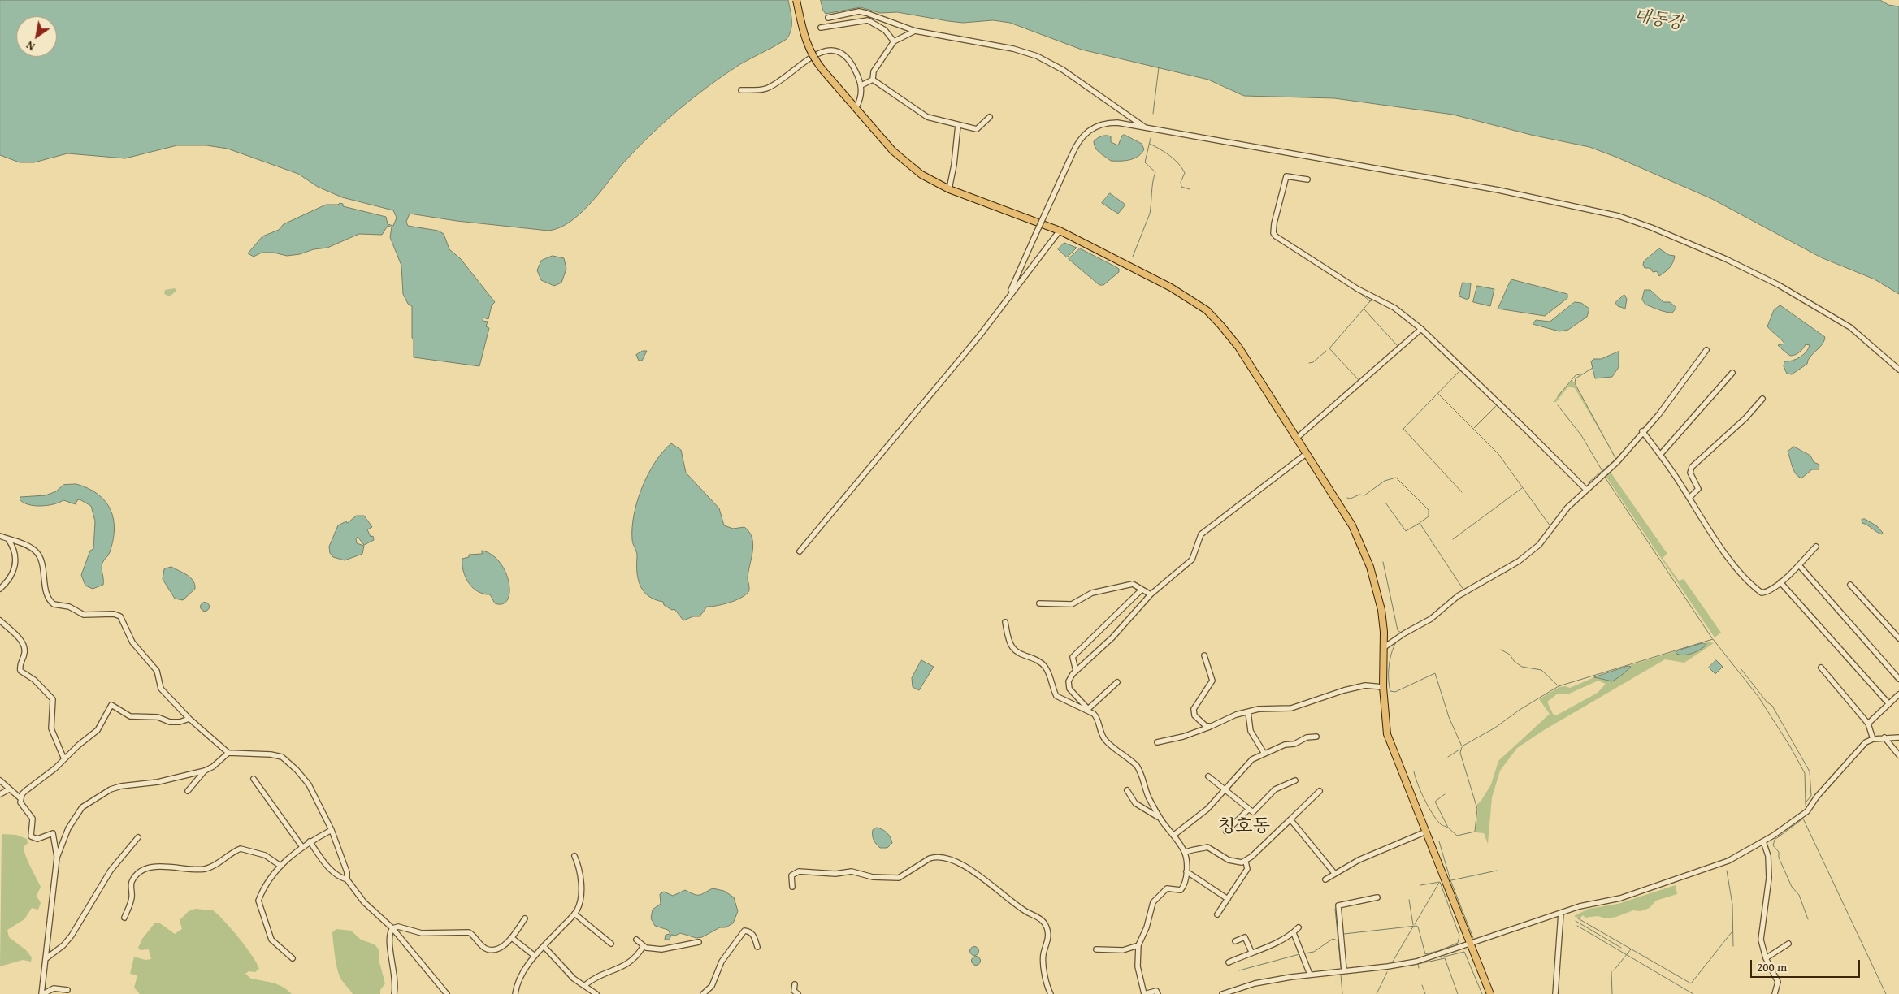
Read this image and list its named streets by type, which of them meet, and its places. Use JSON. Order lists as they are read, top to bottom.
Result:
{
  "districts": ["청호동"],
  "water": ["대동강"],
  "scale_bar": "200 m",
  "north": "bottom left"
}
